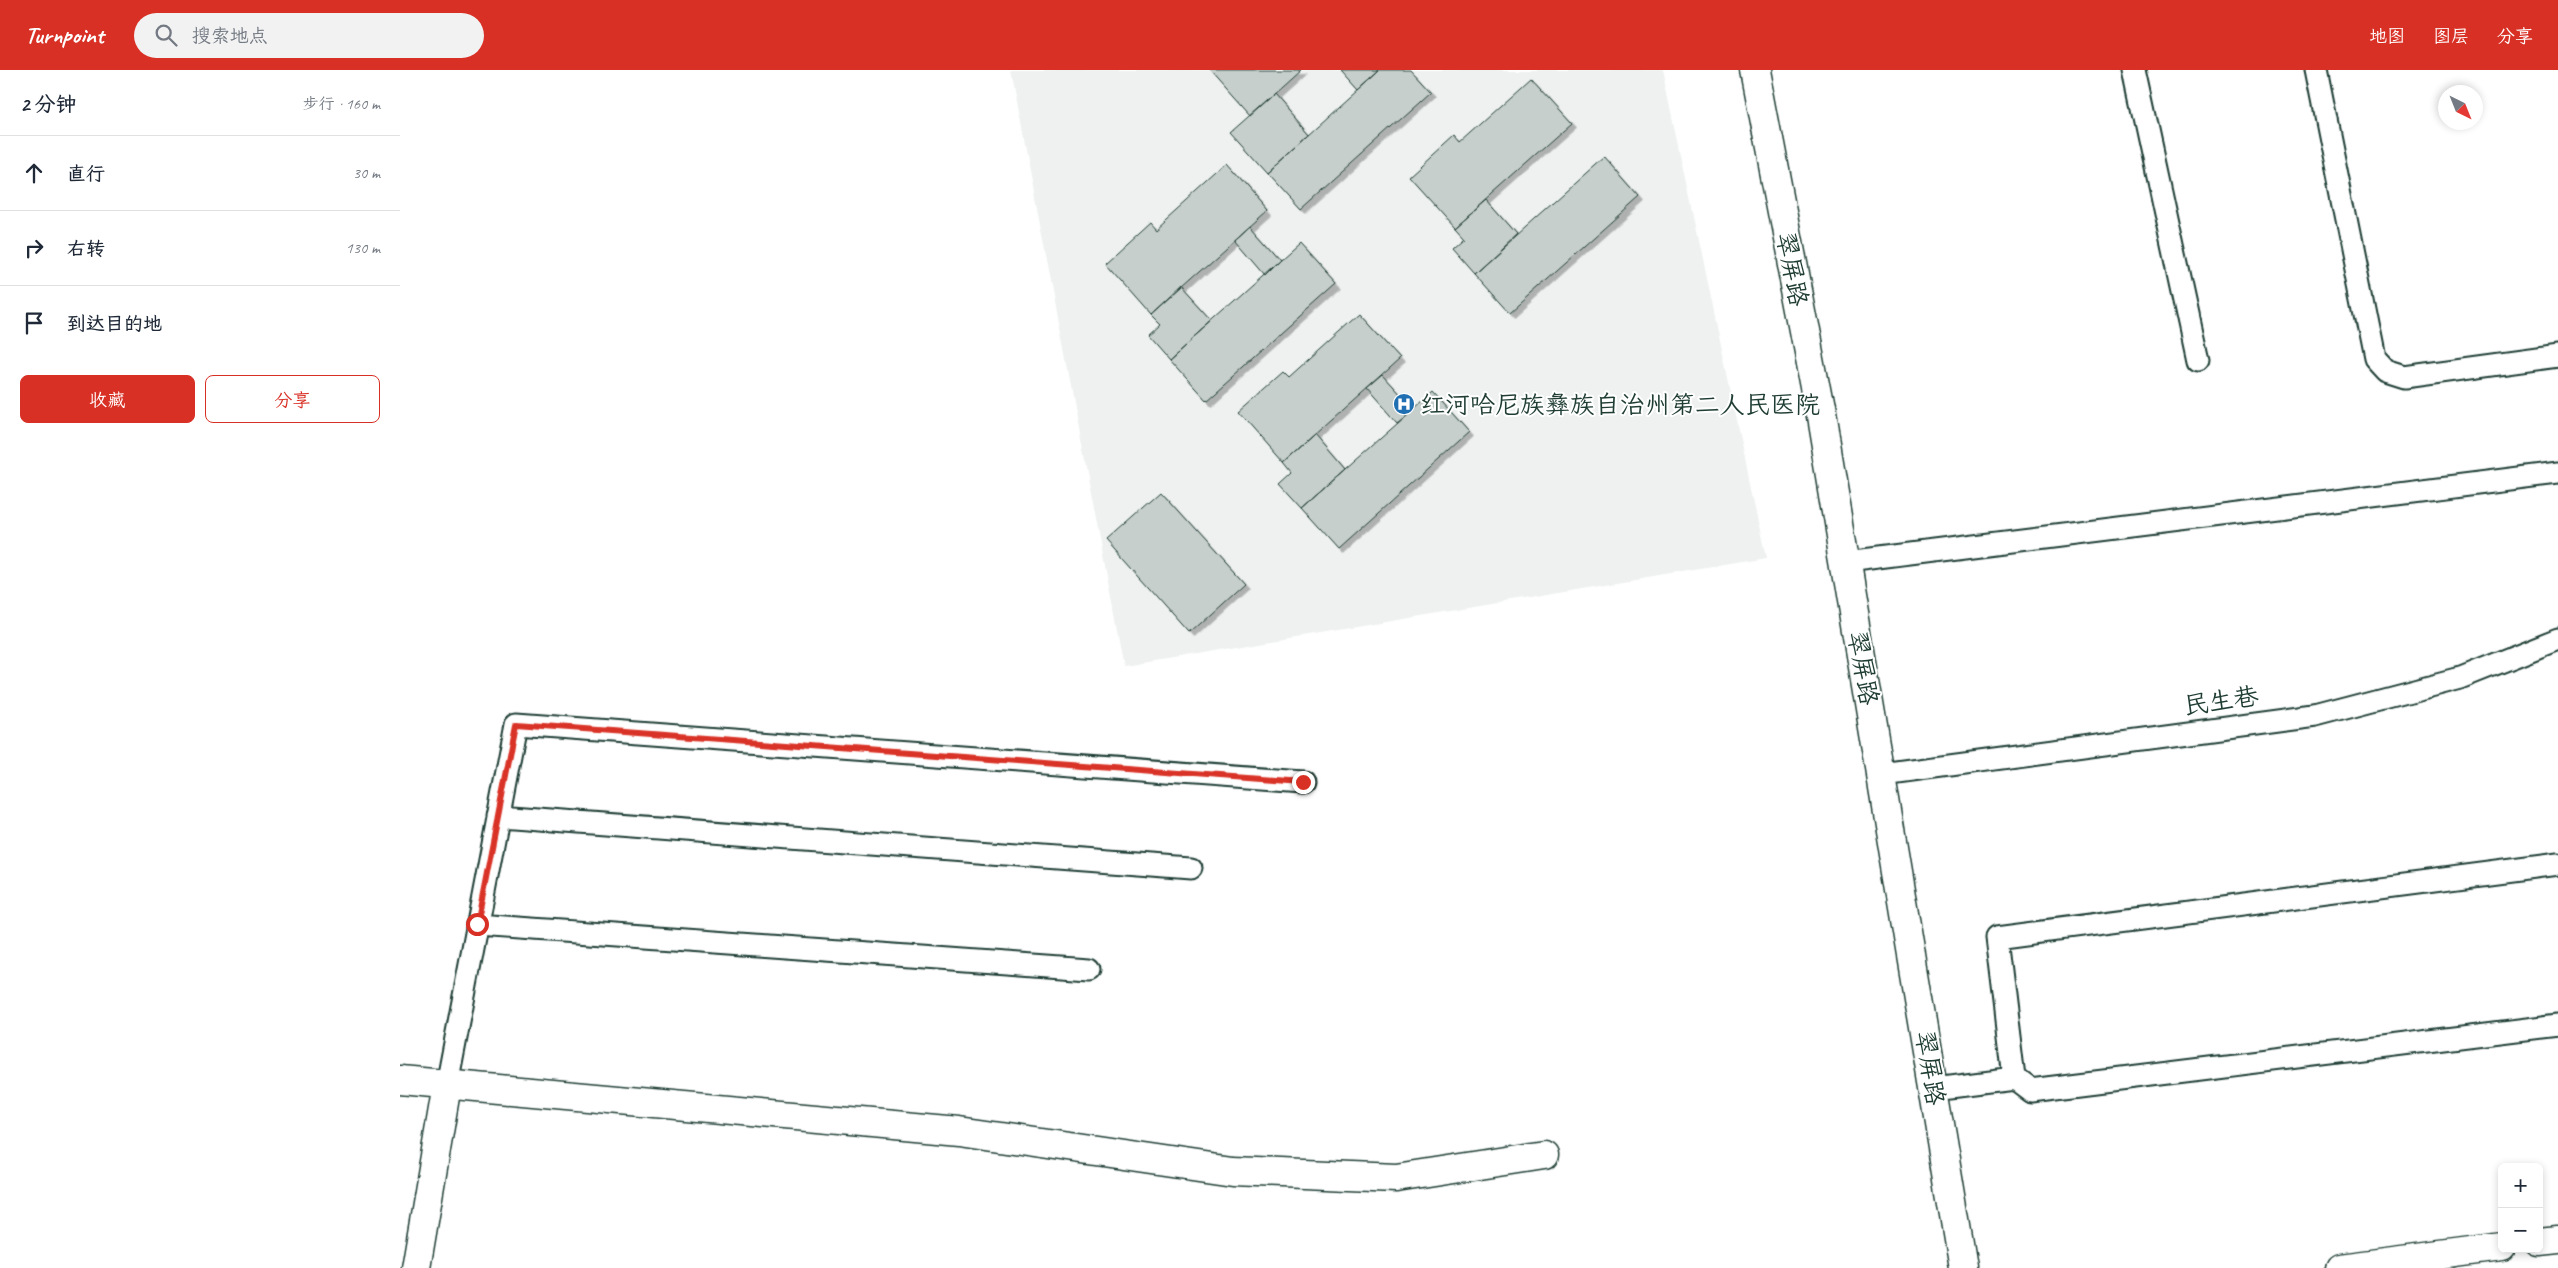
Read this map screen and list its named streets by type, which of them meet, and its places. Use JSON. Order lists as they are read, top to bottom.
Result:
{
  "streets": {
    "street": ["翠屏路"],
    "lane": ["民生巷"]
  },
  "crossings": [
    ["翠屏路", "民生巷"]
  ],
  "places": {
    "hospital": ["红河哈尼族彝族自治州第二人民医院"]
  },
  "north": "bottom right",
  "page": {
    "header": "Turnpoint",
    "search": "搜索地点",
    "nav": ["地图", "图层", "分享"],
    "heading": ["2 分钟", "步行 · 160 m"],
    "list": [
      ["直行", "30 m"],
      ["右转", "130 m"],
      "到达目的地"
    ],
    "buttons": ["收藏", "分享"],
    "map_buttons": ["+", "−"]
  }
}
